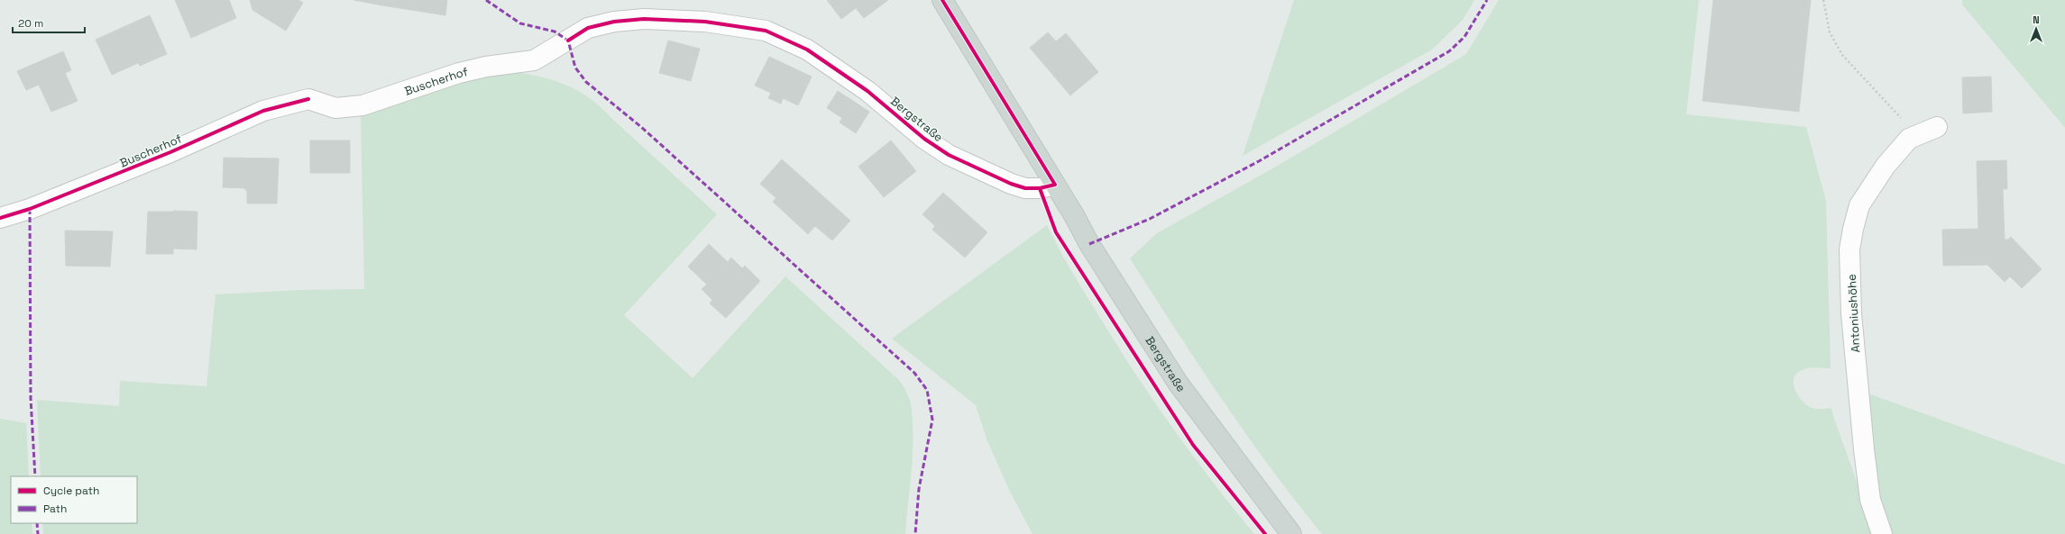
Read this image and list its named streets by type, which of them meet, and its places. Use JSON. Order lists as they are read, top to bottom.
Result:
{
  "streets": {
    "main road": ["Bergstraße"],
    "street": ["Buscherhof", "Antoniushöhe"]
  },
  "crossings": [
    ["Buscherhof", "Bergstraße"]
  ],
  "legend": ["Cycle path", "Path"],
  "scale_bar": "20 m",
  "north": "top"
}
